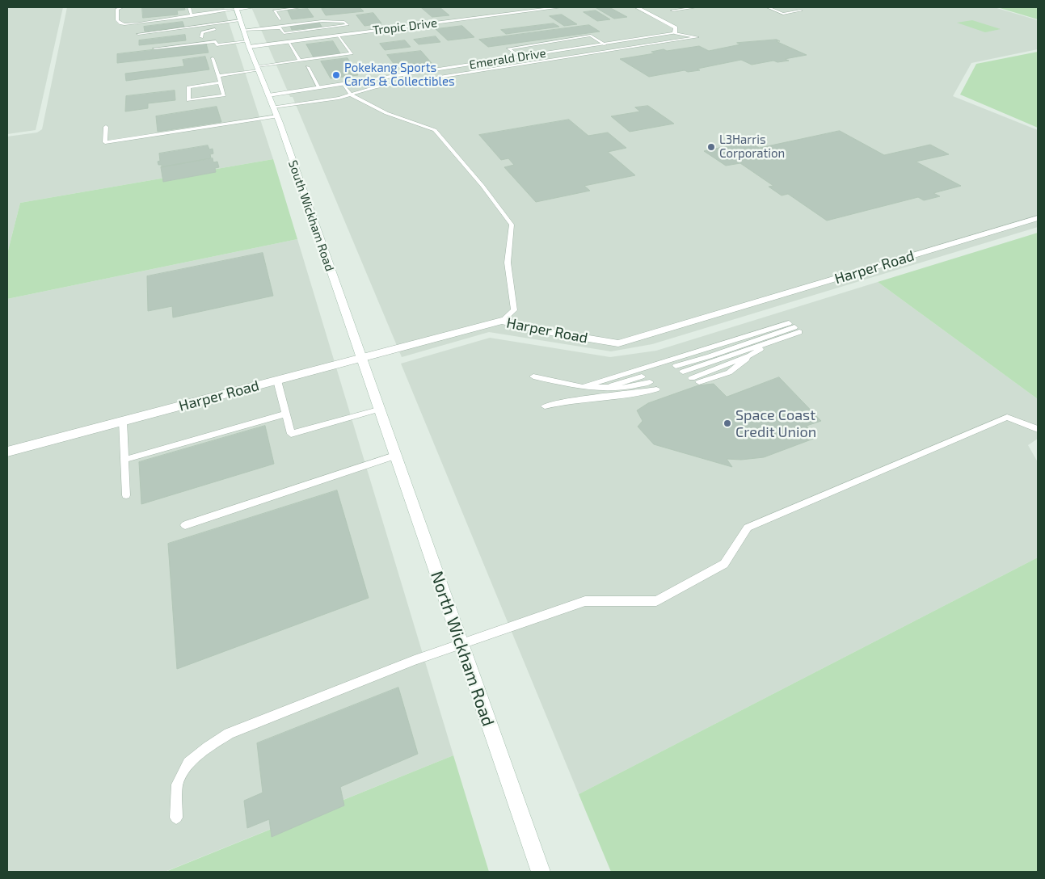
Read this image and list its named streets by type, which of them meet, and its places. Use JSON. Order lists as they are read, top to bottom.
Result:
{
  "streets": {
    "street": [
      "Tropic Drive",
      "Emerald Drive",
      "South Wickham Road",
      "Harper Road",
      "North Wickham Road"
    ]
  },
  "crossings": [
    ["Tropic Drive", "South Wickham Road"],
    ["Emerald Drive", "South Wickham Road"],
    ["South Wickham Road", "Harper Road"],
    ["South Wickham Road", "North Wickham Road"]
  ],
  "places": ["Pokekang Sports Cards & Collectibles", "L3Harris Corporation", "Space Coast Credit Union"]
}
